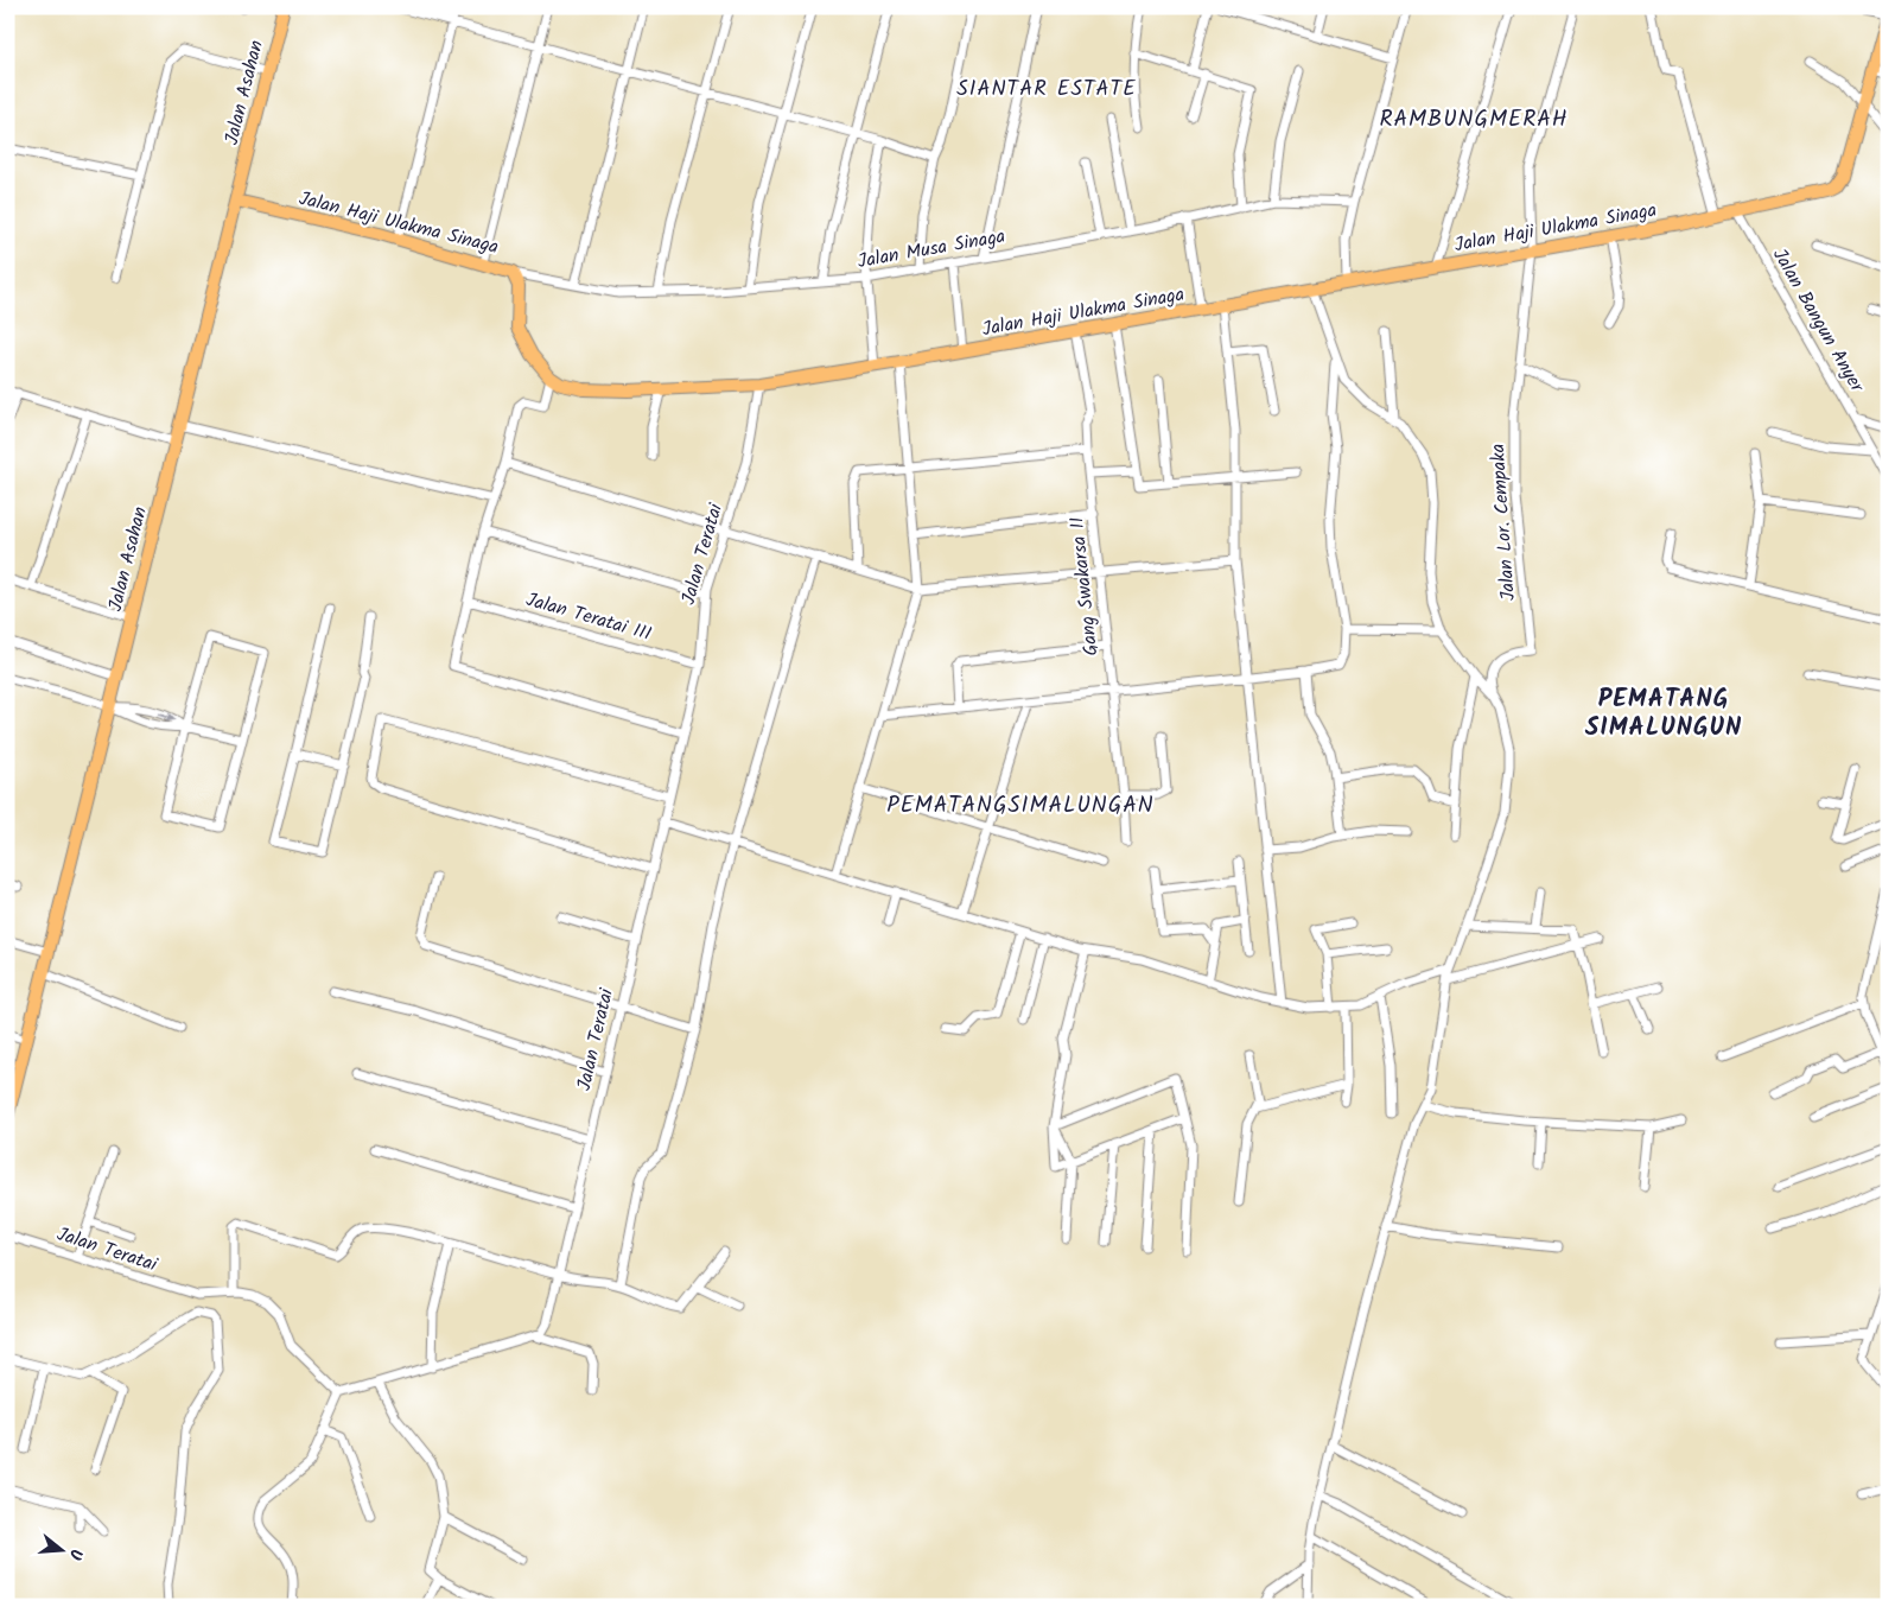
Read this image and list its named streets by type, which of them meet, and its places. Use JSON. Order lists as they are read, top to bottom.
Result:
{
  "streets": {
    "main road": ["Jalan Asahan", "Jalan Haji Ulakma Sinaga"],
    "street": [
      "Jalan Musa Sinaga",
      "Jalan Bangun Anyer",
      "Jalan Lor. Cempaka",
      "Jalan Teratai",
      "Gang Swakarsa II",
      "Jalan Teratai III"
    ]
  },
  "crossings": [
    ["Jalan Asahan", "Jalan Haji Ulakma Sinaga"],
    ["Jalan Haji Ulakma Sinaga", "Jalan Musa Sinaga"],
    ["Jalan Haji Ulakma Sinaga", "Jalan Bangun Anyer"],
    ["Jalan Haji Ulakma Sinaga", "Jalan Lor. Cempaka"],
    ["Jalan Haji Ulakma Sinaga", "Jalan Teratai"],
    ["Jalan Haji Ulakma Sinaga", "Gang Swakarsa II"],
    ["Jalan Teratai", "Jalan Teratai III"]
  ],
  "districts": [
    "SIANTAR ESTATE",
    "RAMBUNGMERAH",
    "PEMATANG SIMALUNGUN",
    "PEMATANGSIMALUNGAN"
  ],
  "north": "right"
}
